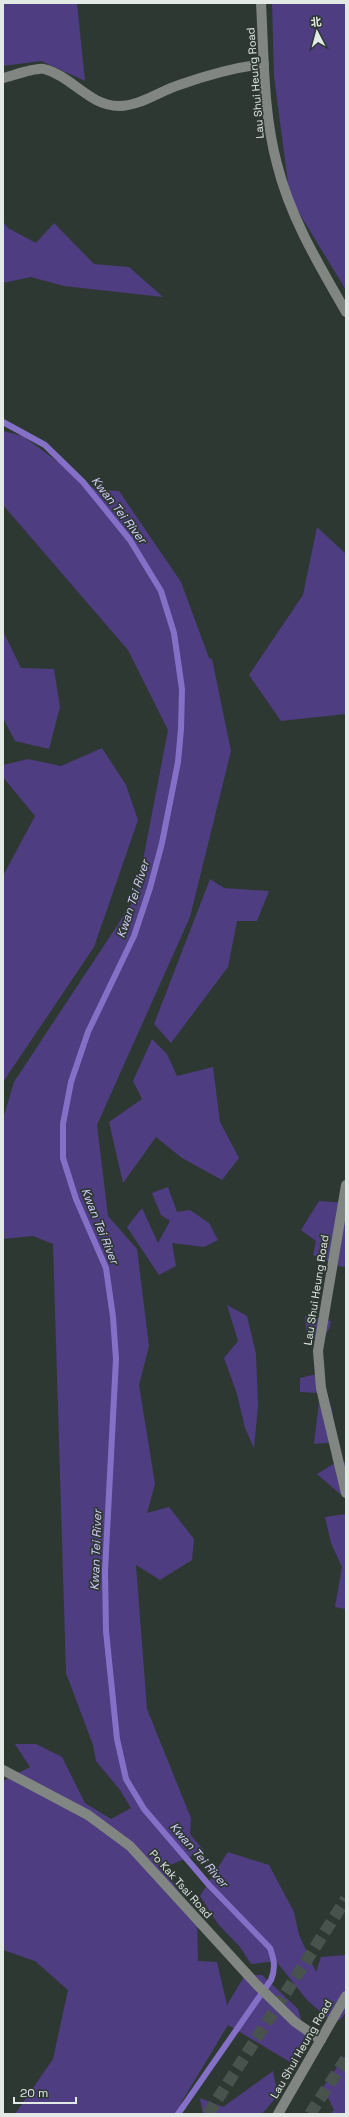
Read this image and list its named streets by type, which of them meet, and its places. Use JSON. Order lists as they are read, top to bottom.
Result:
{
  "streets": {
    "street": ["Lau Shui Heung Road", "Po Kak Tsai Road"]
  },
  "crossings": [
    ["Lau Shui Heung Road", "Po Kak Tsai Road"]
  ],
  "water": ["Kwan Tei River"],
  "scale_bar": "20 m",
  "north": "top"
}
